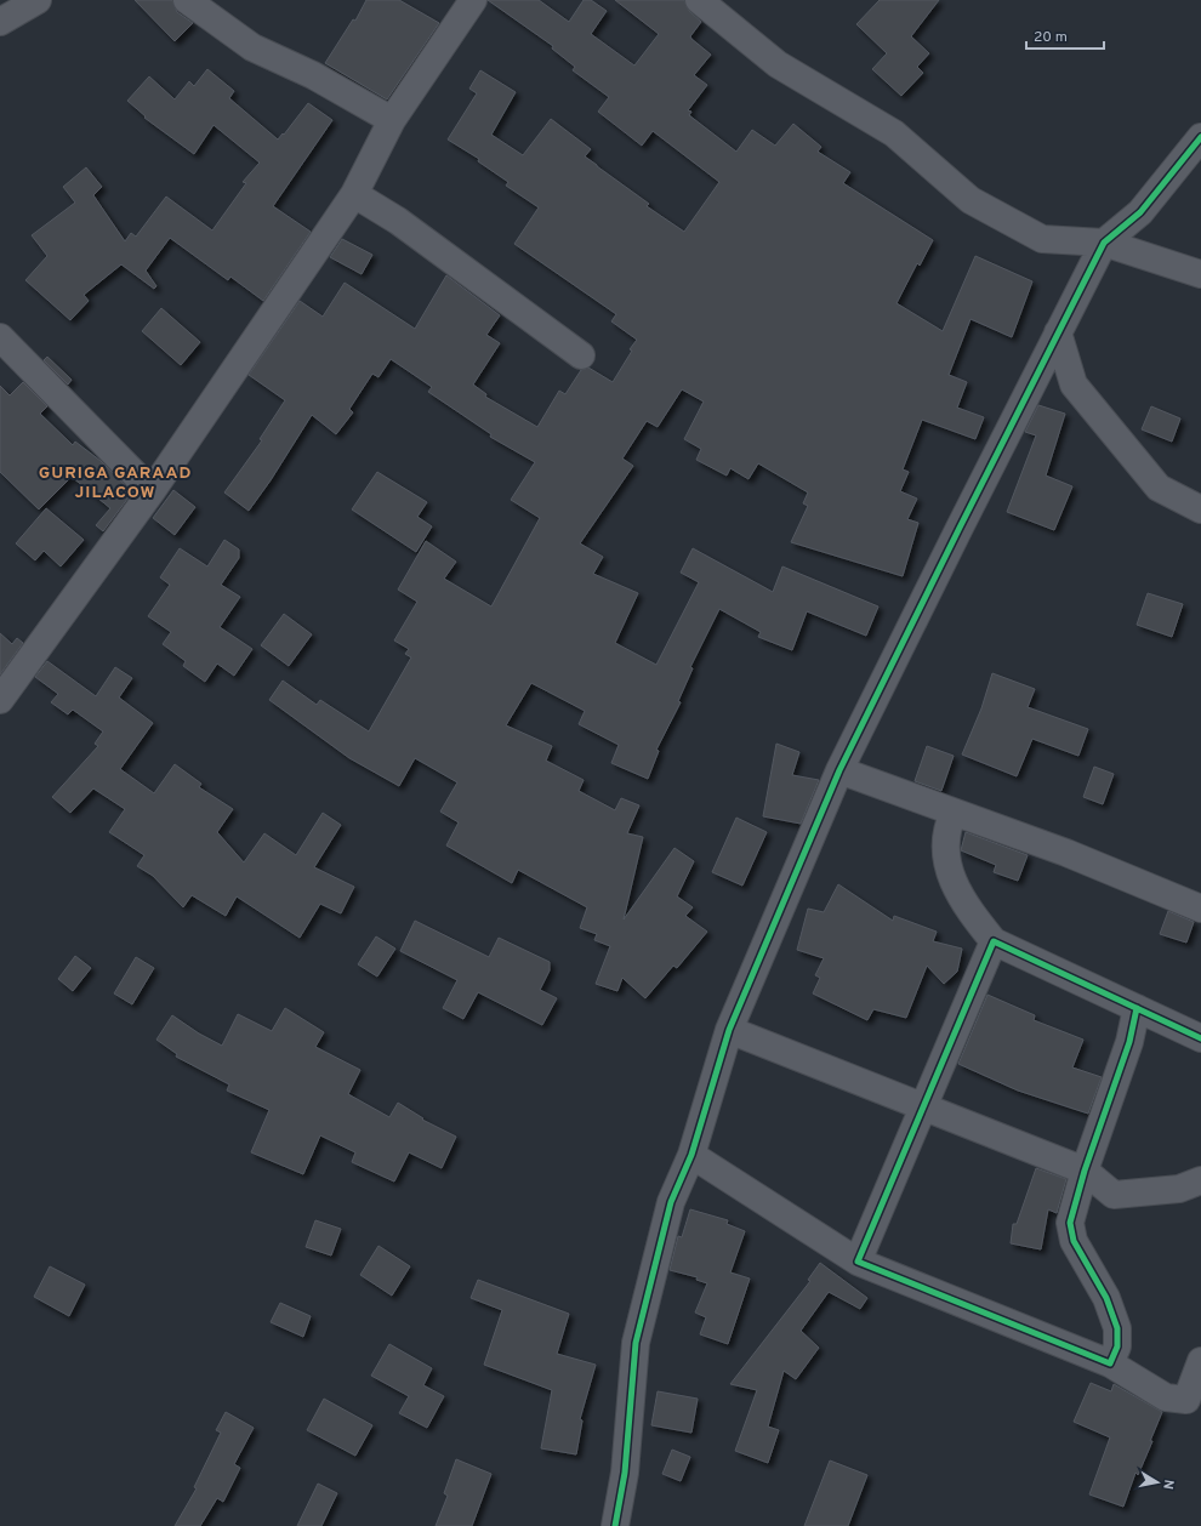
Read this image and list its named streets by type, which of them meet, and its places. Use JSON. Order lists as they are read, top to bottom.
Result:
{
  "districts": ["GURIGA GARAAD JILACOW"],
  "scale_bar": "20 m",
  "north": "right"
}
